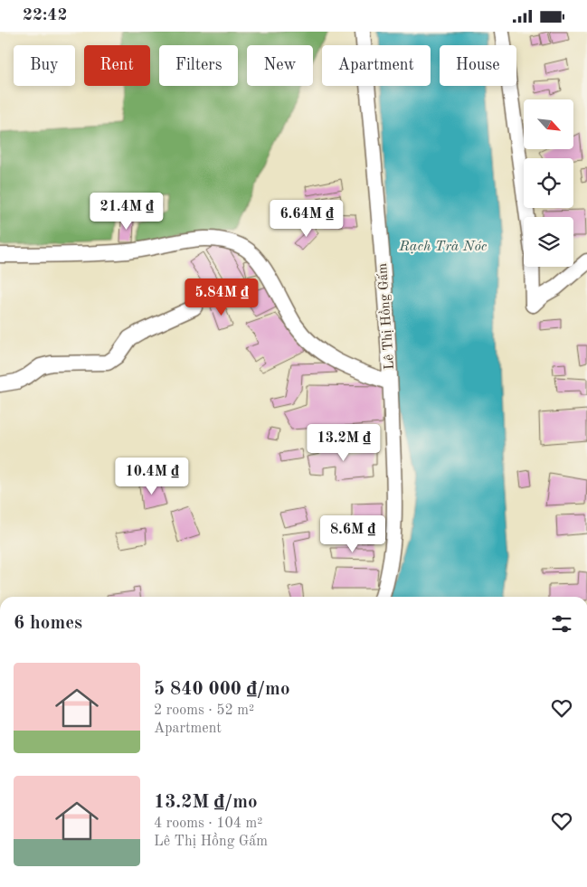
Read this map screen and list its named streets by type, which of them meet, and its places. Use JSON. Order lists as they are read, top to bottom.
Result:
{
  "streets": {
    "street": ["Lê Thị Hồng Gấm"]
  },
  "water": ["Rạch Trà Nóc"],
  "north": "bottom right",
  "page": {
    "status": "22:42",
    "chip": [
      "Buy",
      "Rent",
      "Filters",
      "New",
      "Apartment",
      "House"
    ],
    "price": [
      "21.4M ₫",
      "6.64M ₫",
      "5.84M ₫",
      "13.2M ₫",
      "10.4M ₫",
      "8.6M ₫"
    ],
    "heading": "6 homes",
    "list": [
      {
        "name": "5 840 000 ₫/mo",
        "note": "2 rooms · 52 m² · Apartment"
      },
      {
        "name": "13.2M ₫/mo",
        "note": "4 rooms · 104 m² · Lê Thị Hồng Gấm"
      }
    ]
  }
}
